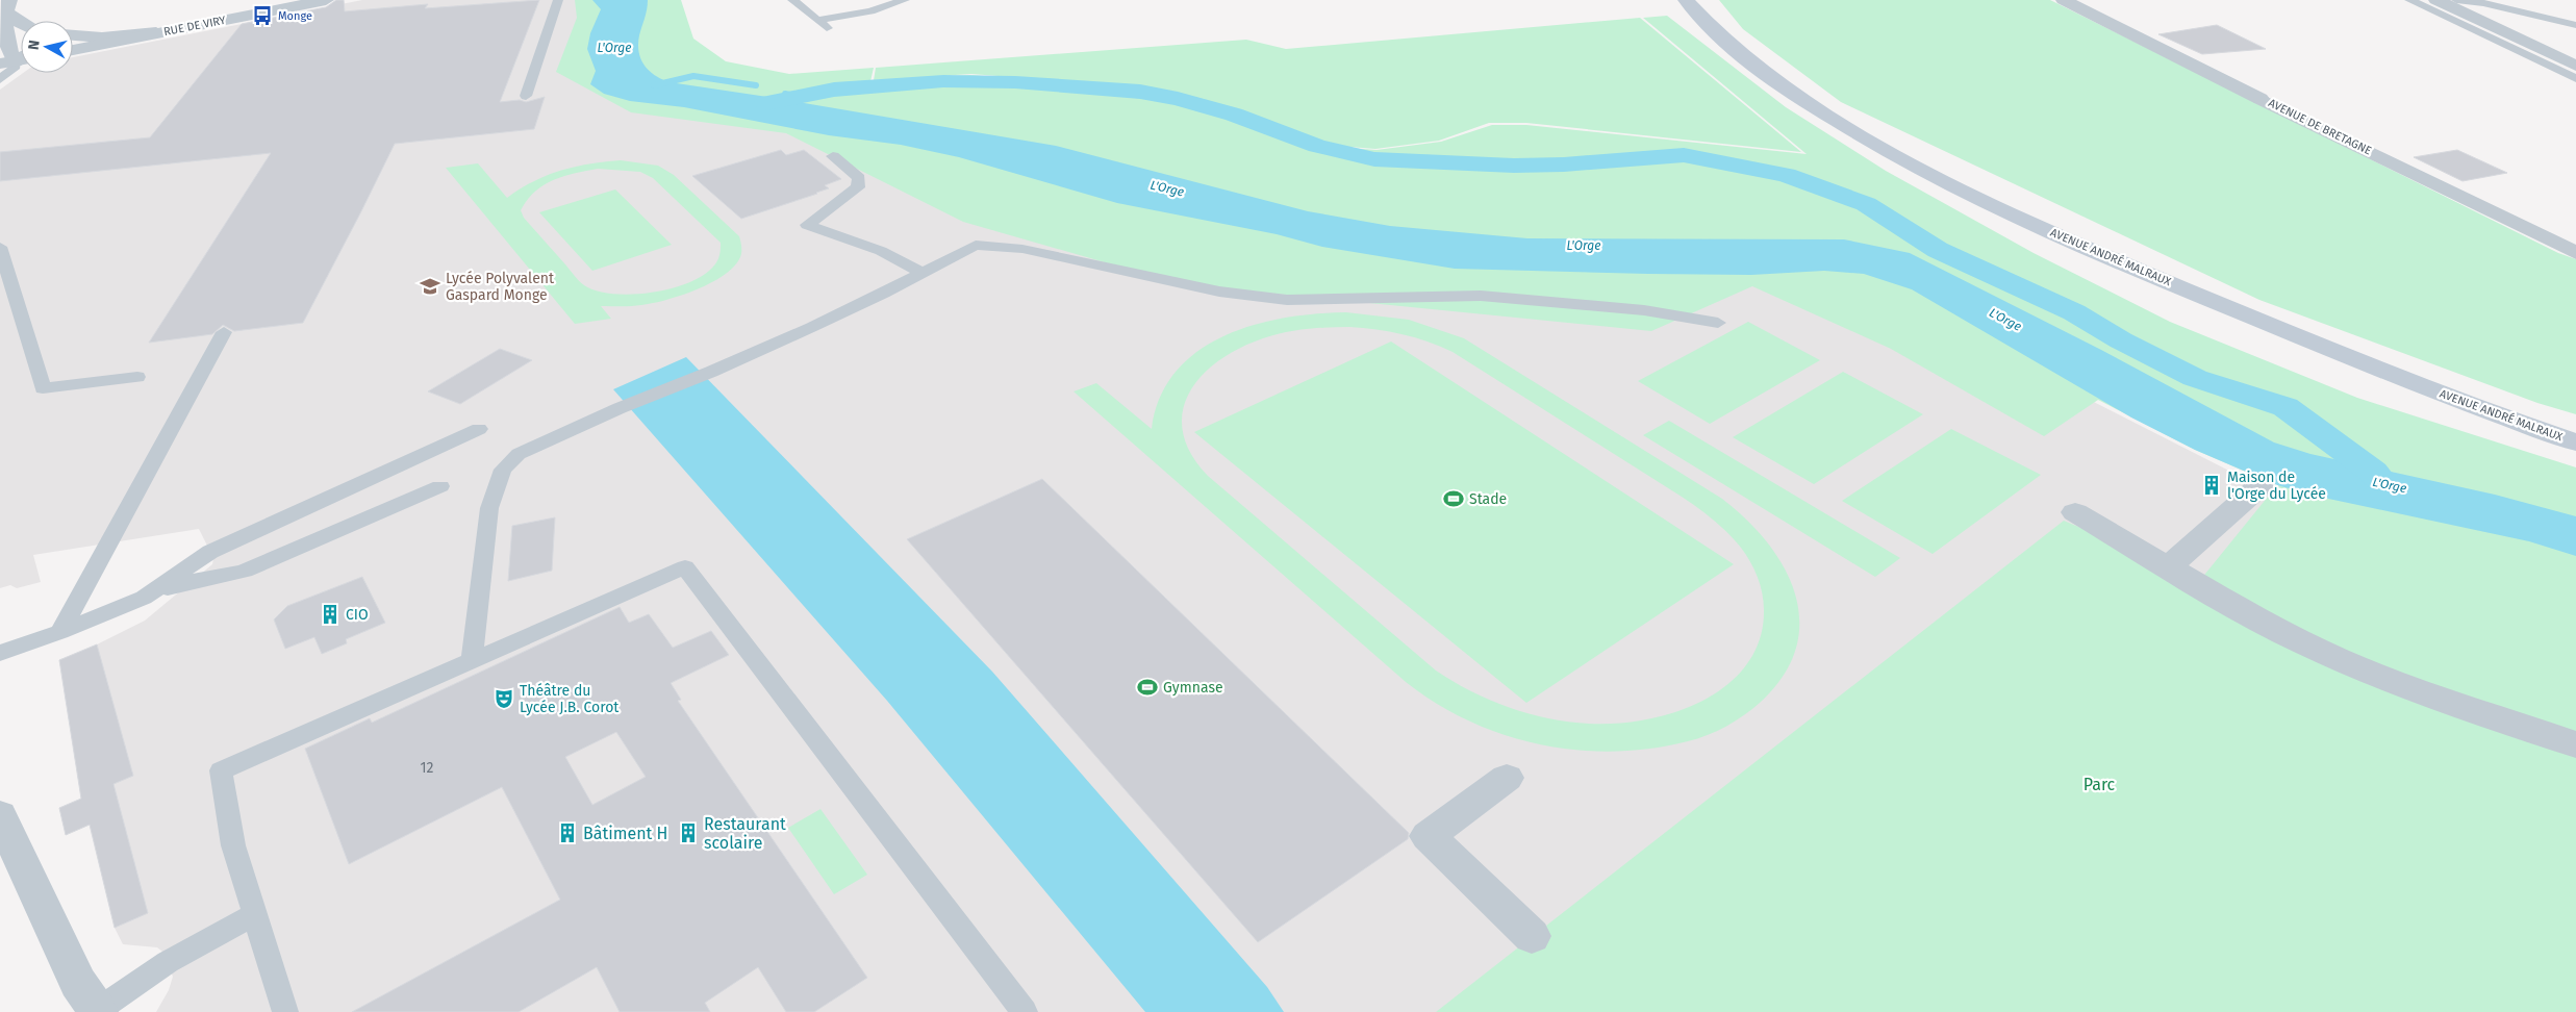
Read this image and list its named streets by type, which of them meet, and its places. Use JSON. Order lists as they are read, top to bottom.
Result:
{
  "streets": {
    "main road": ["AVENUE ANDRÉ MALRAUX"],
    "street": ["RUE DE VIRY", "AVENUE DE BRETAGNE"]
  },
  "water": ["L'Orge"],
  "parks": ["Parc"],
  "places": {
    "bus stop": ["Monge"],
    "school or university": ["Lycée Polyvalent Gaspard Monge"],
    "building": [
      "Maison de l'Orge du Lycée",
      "CIO",
      "Bâtiment H",
      "Restaurant scolaire"
    ],
    "sports": ["Stade", "Gymnase"],
    "theatre": ["Théâtre du Lycée J.B. Corot"]
  },
  "house_numbers": ["12"],
  "north": "left"
}
